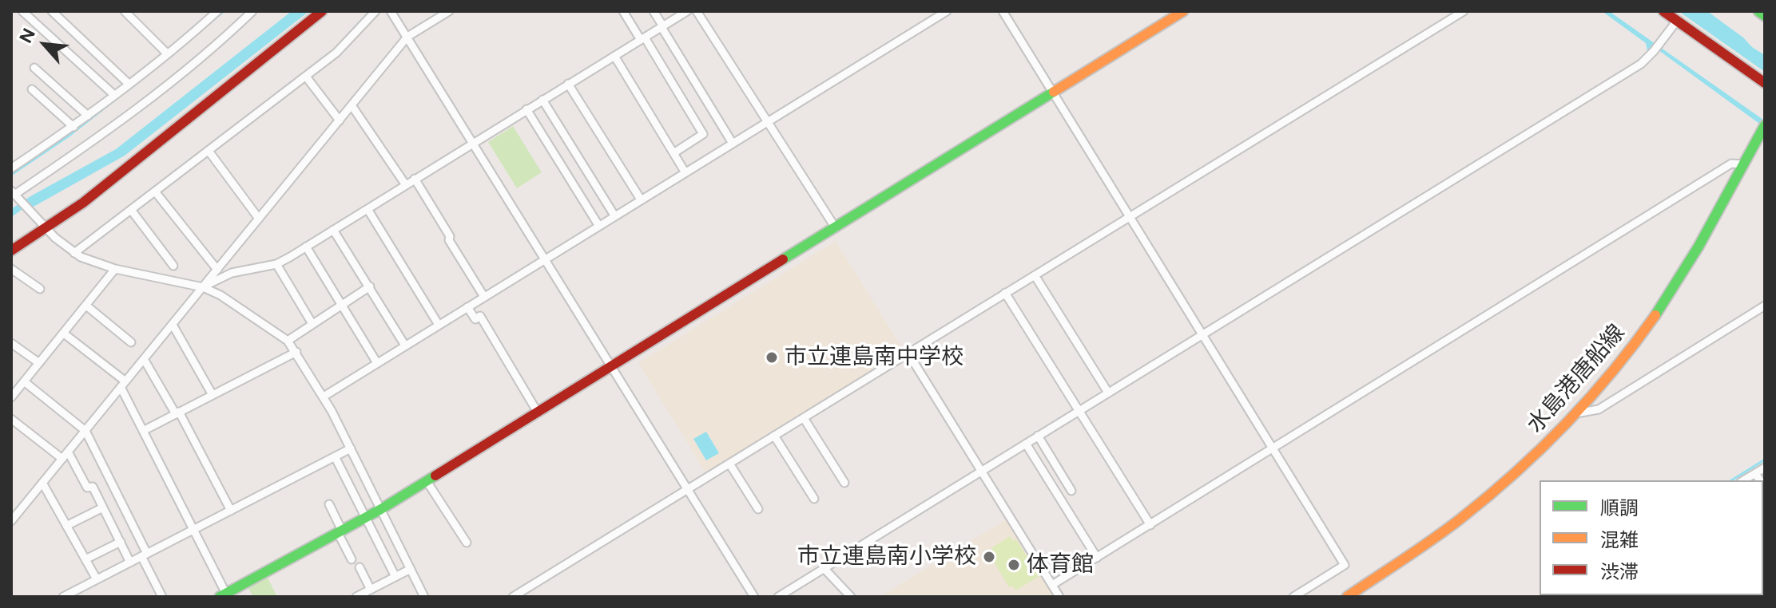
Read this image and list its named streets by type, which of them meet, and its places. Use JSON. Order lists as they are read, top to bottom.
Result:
{
  "streets": {
    "street": ["水島港唐船線"]
  },
  "places": ["市立連島南中学校", "市立連島南小学校", "体育館"],
  "legend": ["順調", "混雑", "渋滞"],
  "north": "top left"
}
